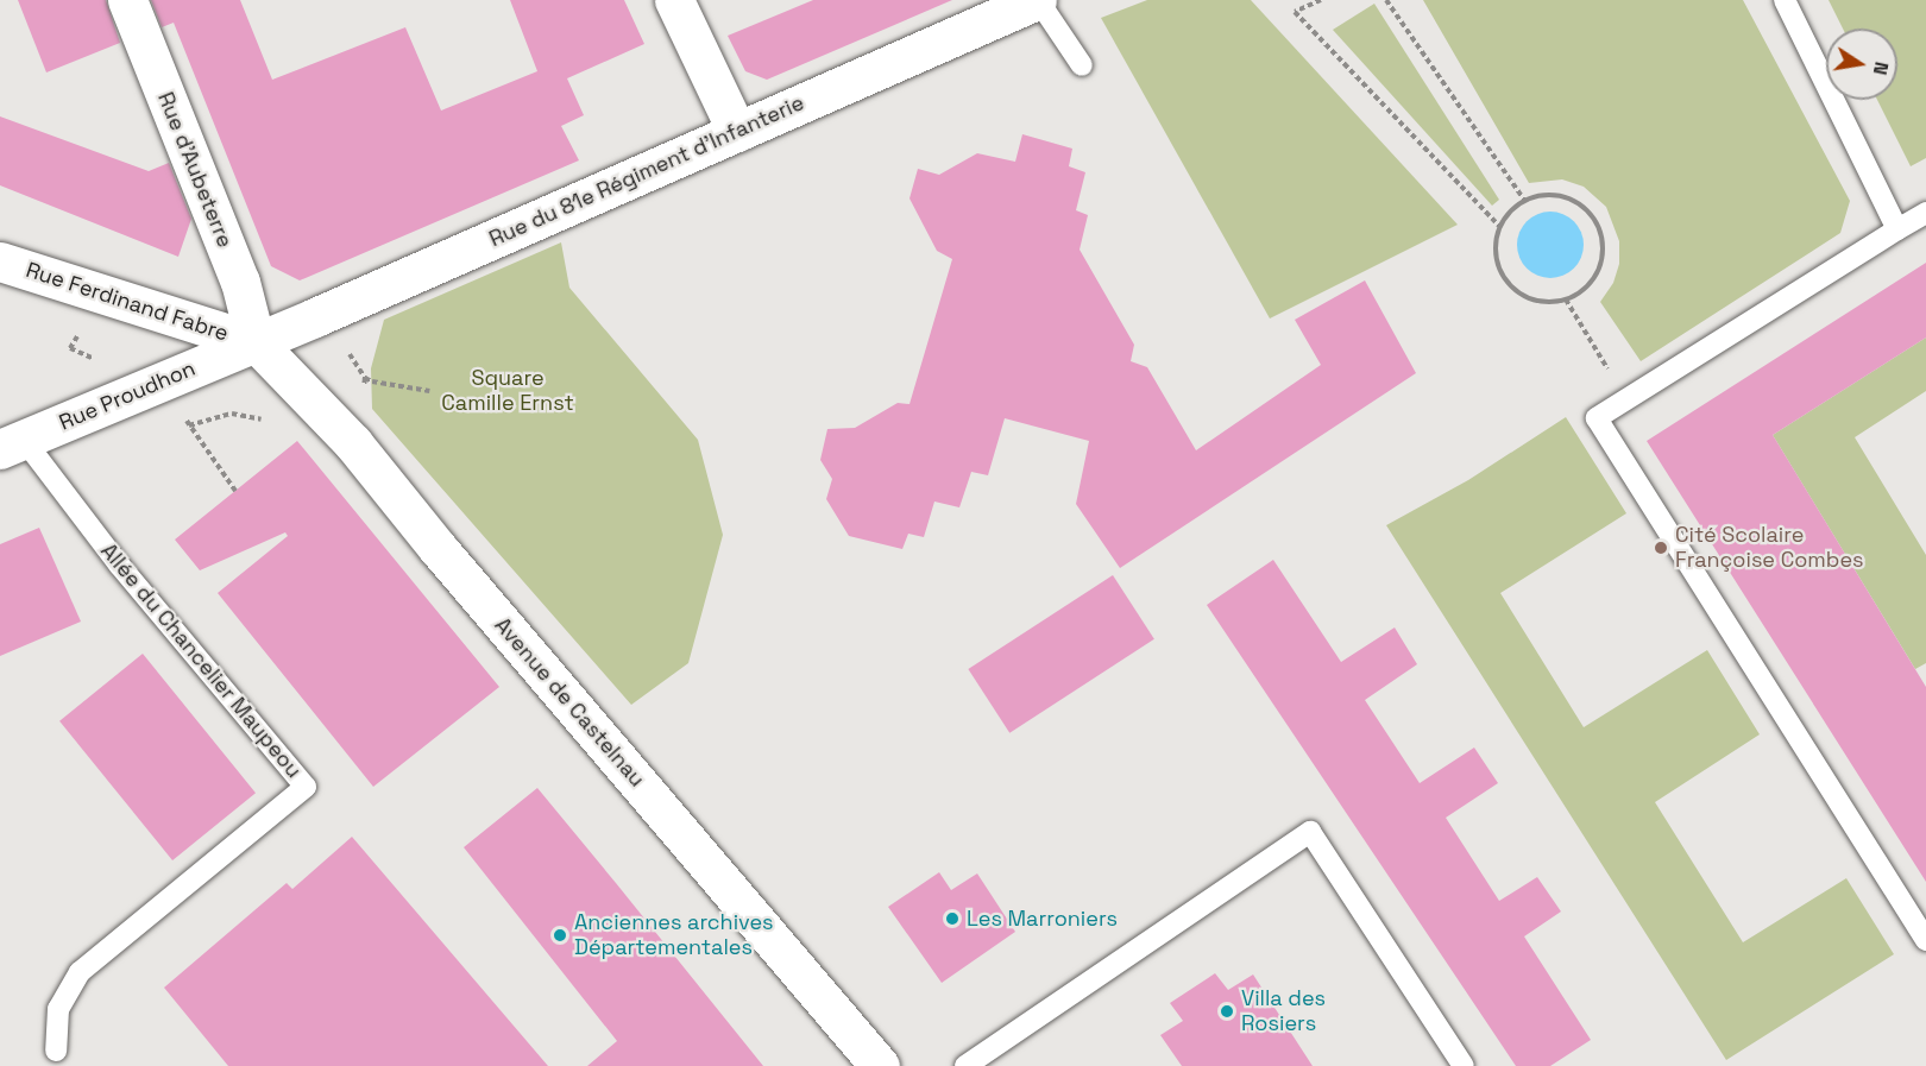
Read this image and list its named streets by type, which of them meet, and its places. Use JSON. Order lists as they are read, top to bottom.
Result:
{
  "streets": {
    "street": [
      "Rue d'Aubeterre",
      "Rue du 81e Régiment d'Infanterie",
      "Rue Ferdinand Fabre",
      "Rue Proudhon",
      "Avenue de Castelnau"
    ],
    "lane": ["Allée du Chancelier Maupeou"]
  },
  "crossings": [
    ["Rue d'Aubeterre", "Rue du 81e Régiment d'Infanterie"],
    ["Rue d'Aubeterre", "Rue Ferdinand Fabre"],
    ["Rue d'Aubeterre", "Rue Proudhon"],
    ["Rue d'Aubeterre", "Avenue de Castelnau"],
    ["Rue du 81e Régiment d'Infanterie", "Rue Ferdinand Fabre"],
    ["Rue du 81e Régiment d'Infanterie", "Rue Proudhon"],
    ["Rue du 81e Régiment d'Infanterie", "Avenue de Castelnau"],
    ["Rue Ferdinand Fabre", "Rue Proudhon"],
    ["Rue Ferdinand Fabre", "Avenue de Castelnau"],
    ["Rue Proudhon", "Allée du Chancelier Maupeou"],
    ["Rue Proudhon", "Avenue de Castelnau"]
  ],
  "parks": ["Square Camille Ernst"],
  "places": [
    "Cité Scolaire Françoise Combes",
    "Les Marroniers",
    "Anciennes archives Départementales",
    "Villa des Rosiers"
  ],
  "north": "right"
}
